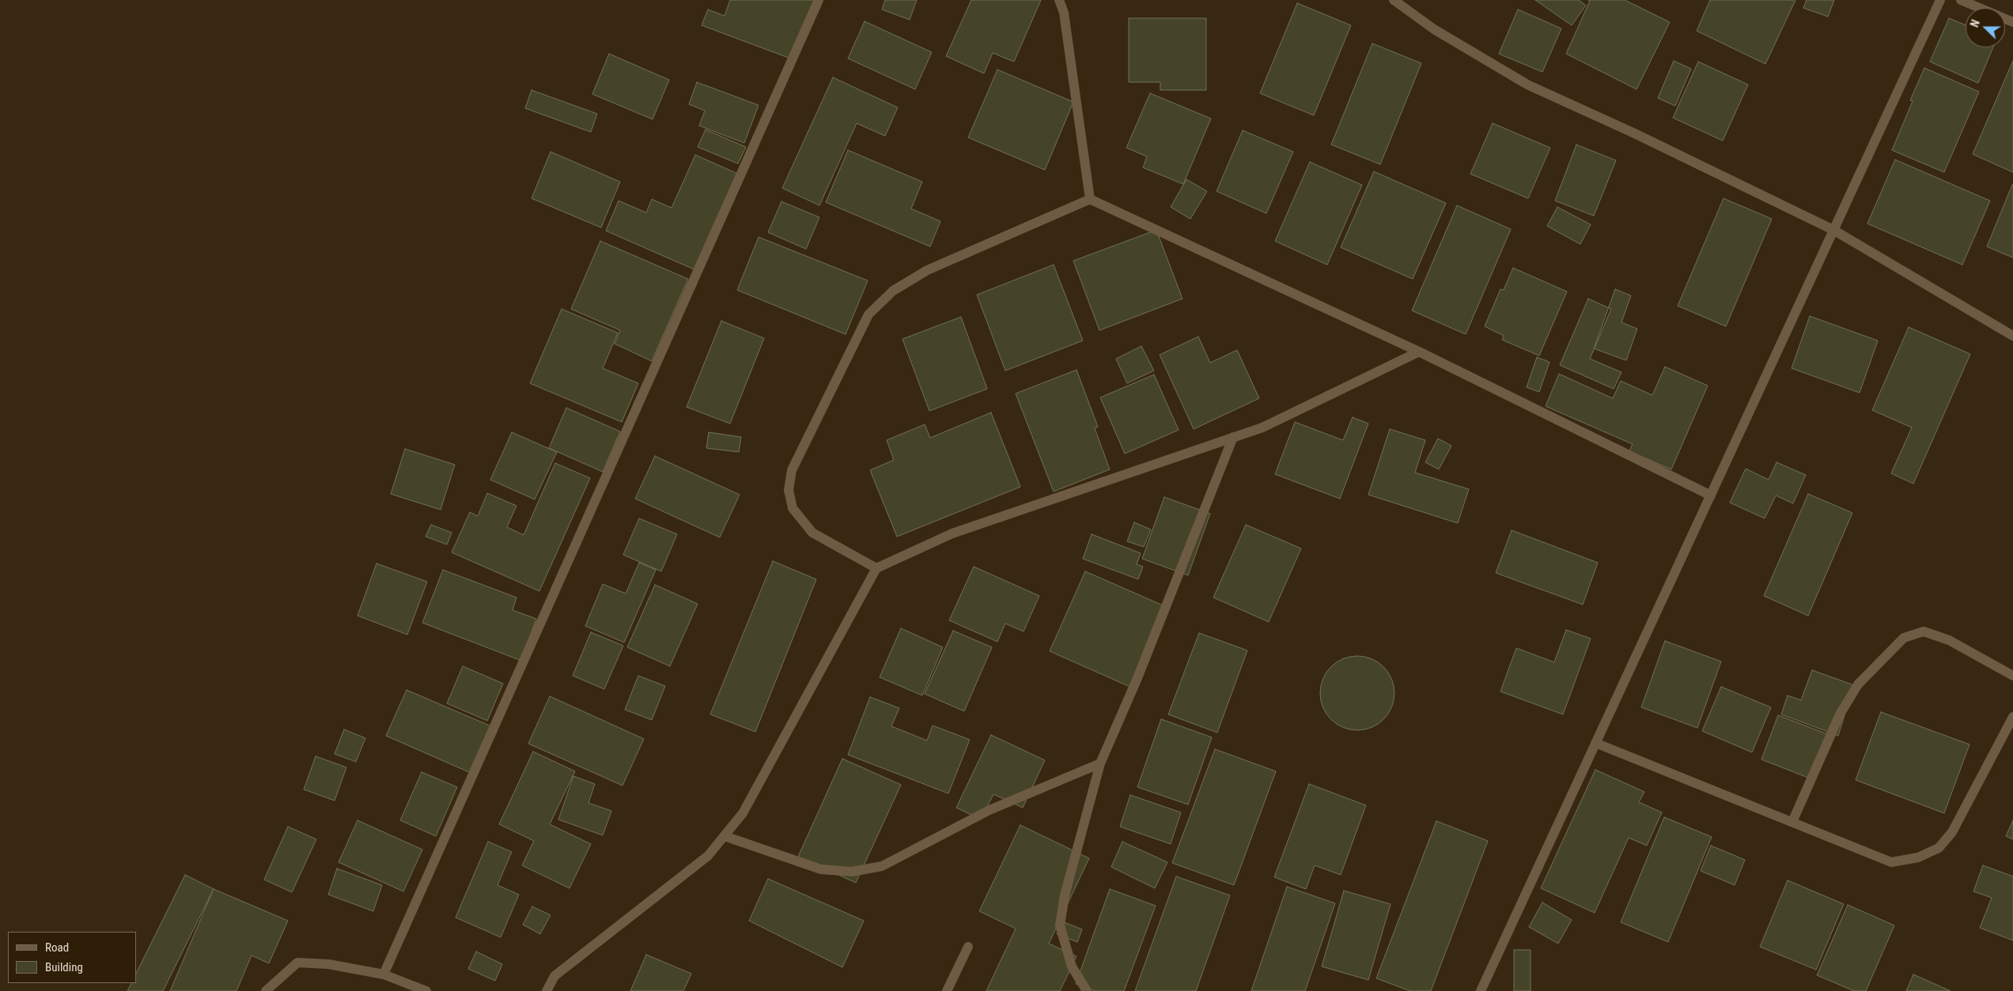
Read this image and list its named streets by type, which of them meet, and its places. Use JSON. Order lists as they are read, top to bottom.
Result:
{
  "legend": ["Road", "Building"],
  "north": "left"
}
